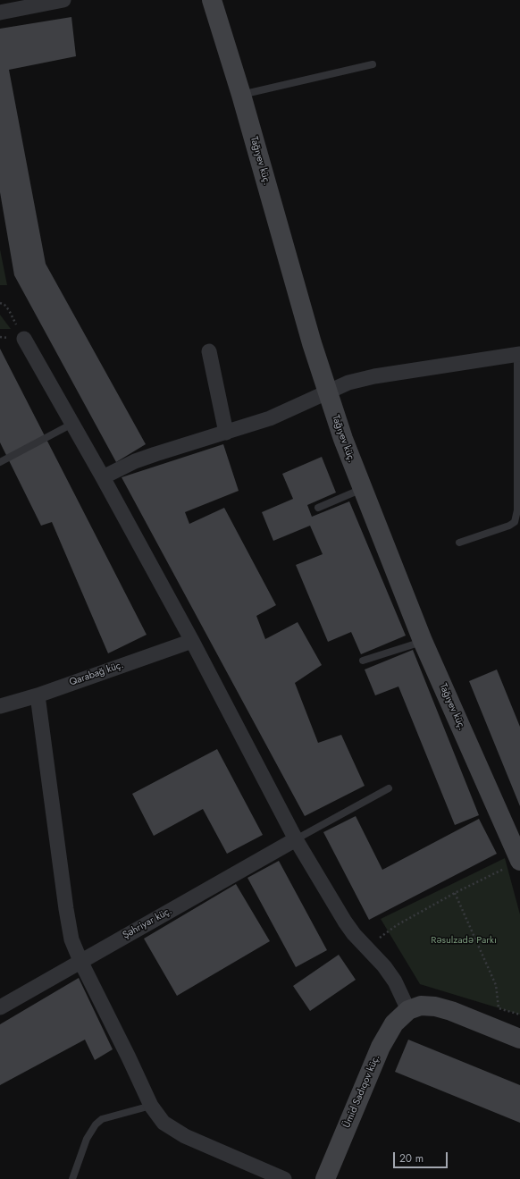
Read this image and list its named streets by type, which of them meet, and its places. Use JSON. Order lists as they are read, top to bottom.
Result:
{
  "streets": {
    "street": [
      "Tağıyev küç.",
      "Qarabağ küç.",
      "Şəhriyar küç.",
      "Ümid Sadıqov küç."
    ]
  },
  "parks": ["Rəsulzadə Parkı"],
  "scale_bar": "20 m"
}
